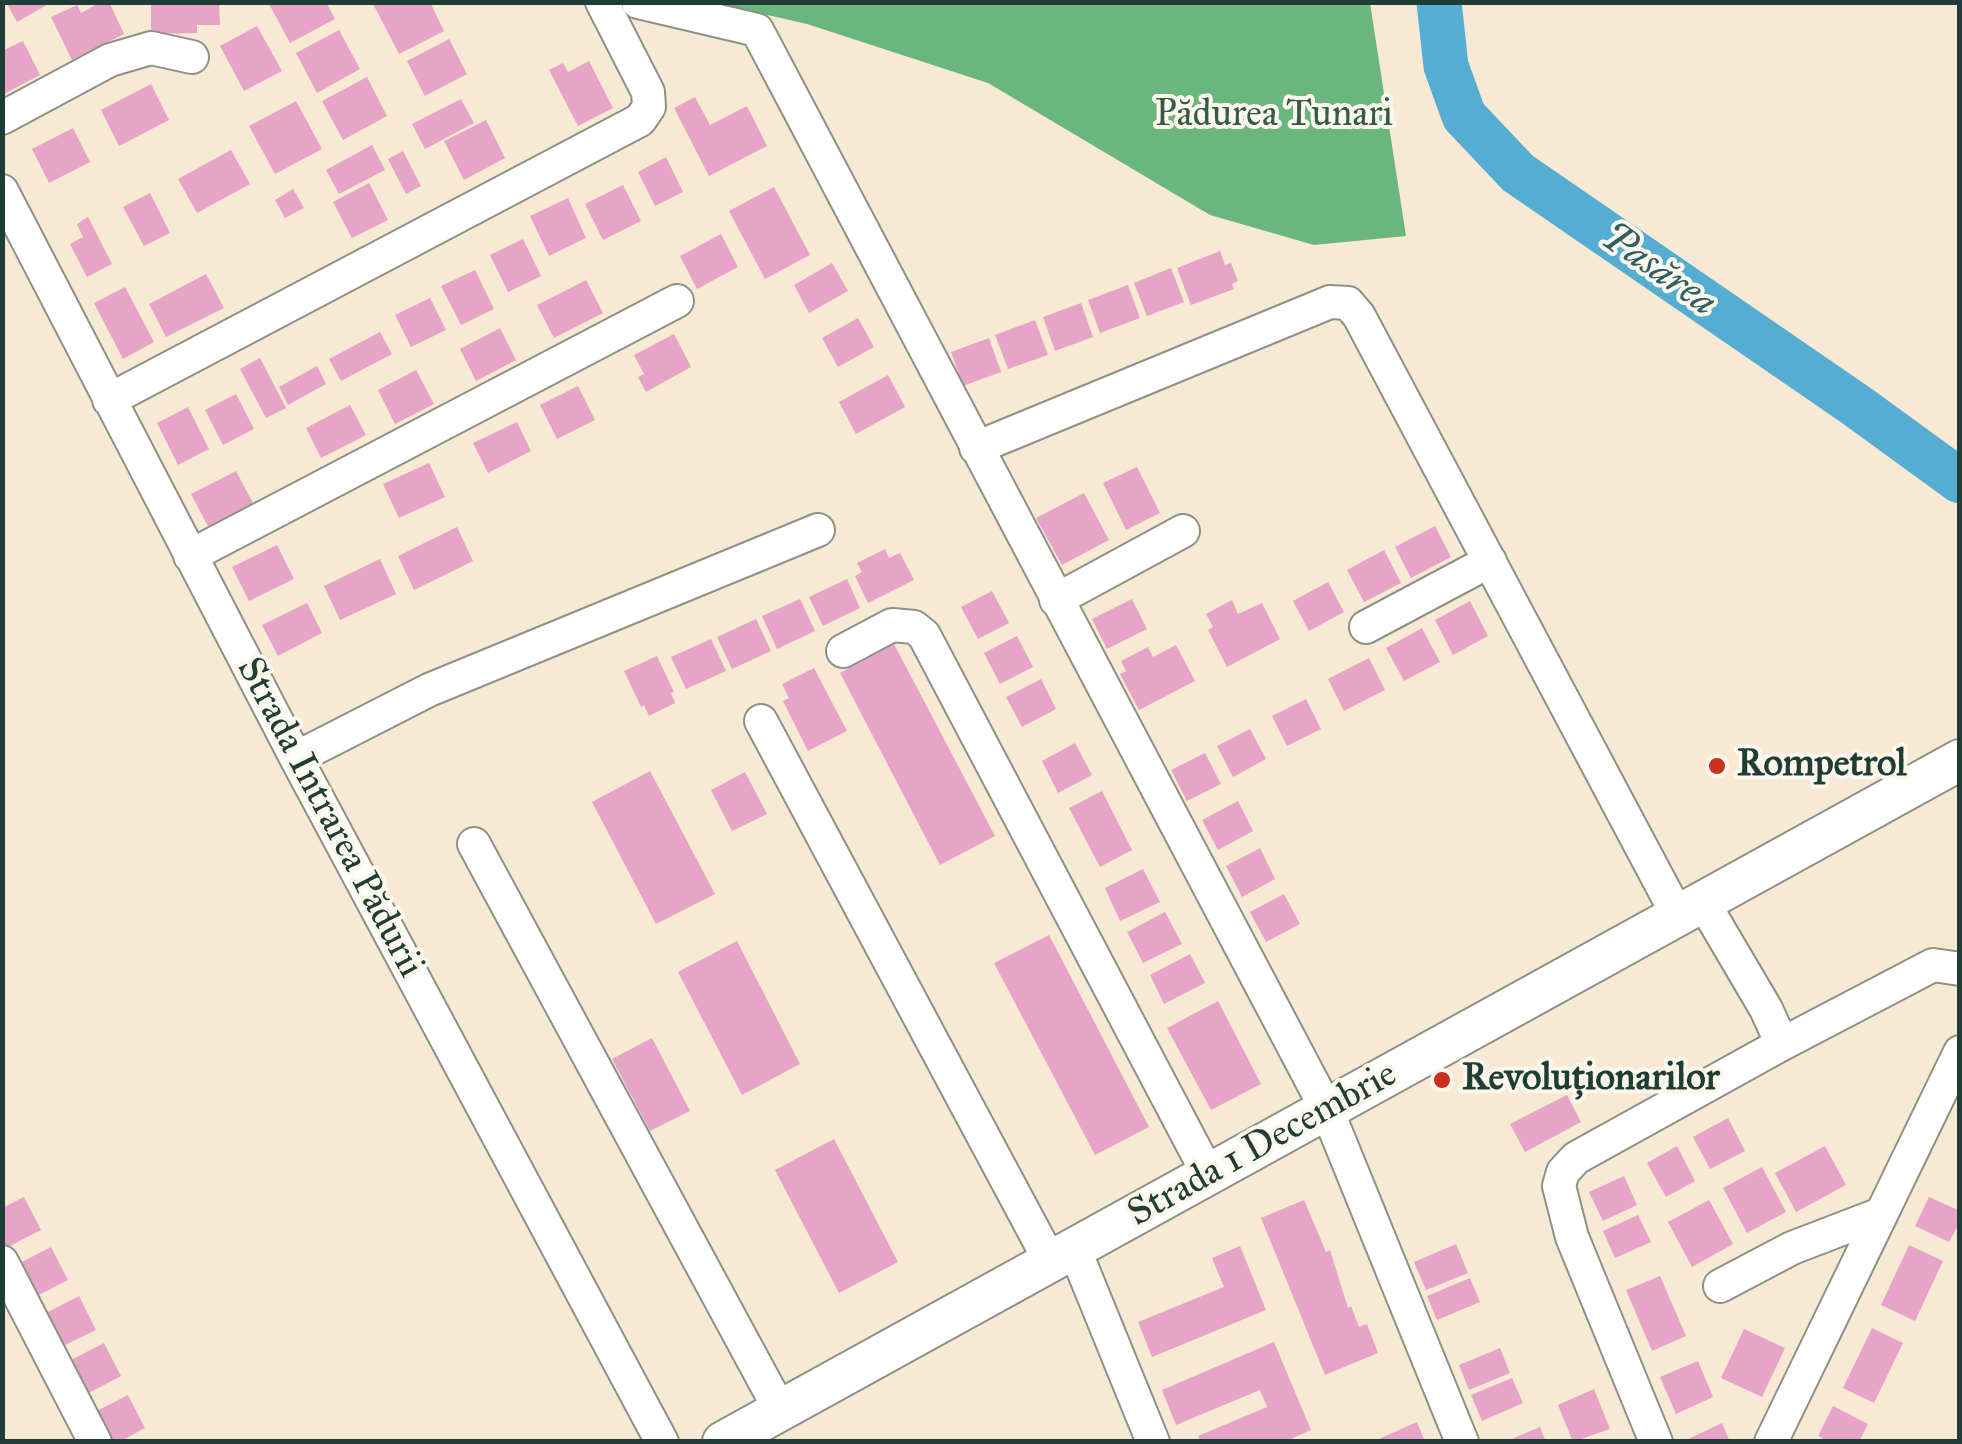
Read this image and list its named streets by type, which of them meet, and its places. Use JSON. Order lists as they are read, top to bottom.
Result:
{
  "streets": {
    "main road": ["Strada 1 Decembrie"],
    "street": ["Strada Intrarea Pădurii"]
  },
  "water": ["Pasărea"],
  "parks": ["Pădurea Tunari"],
  "places": ["Rompetrol", "Revoluționarilor"]
}
